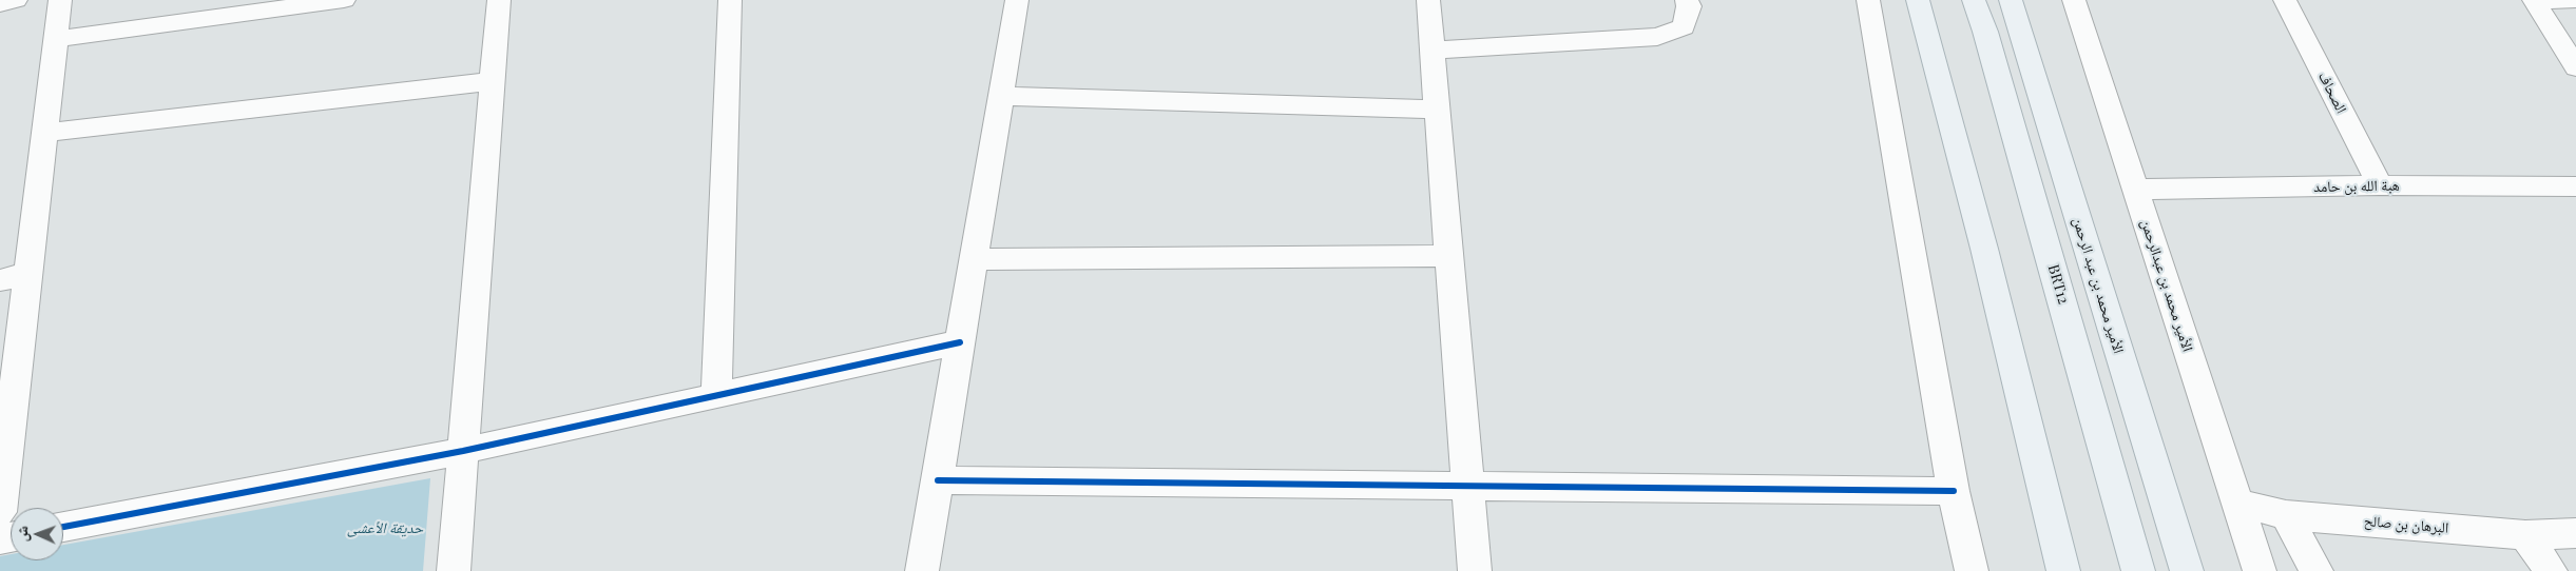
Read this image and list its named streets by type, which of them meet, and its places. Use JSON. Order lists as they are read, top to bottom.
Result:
{
  "streets": {
    "main road": ["BRT12", "الأمير محمد بن عبد الرحمن"],
    "street": [
      "الصحاف",
      "هبة الله بن حامد",
      "الأمير محمد بن عبدالرحمن",
      "البرهان بن صالح"
    ]
  },
  "crossings": [
    ["الصحاف", "هبة الله بن حامد"],
    ["هبة الله بن حامد", "الأمير محمد بن عبدالرحمن"],
    ["الأمير محمد بن عبدالرحمن", "البرهان بن صالح"]
  ],
  "parks": ["حديقة الأعشى"],
  "north": "left"
}
